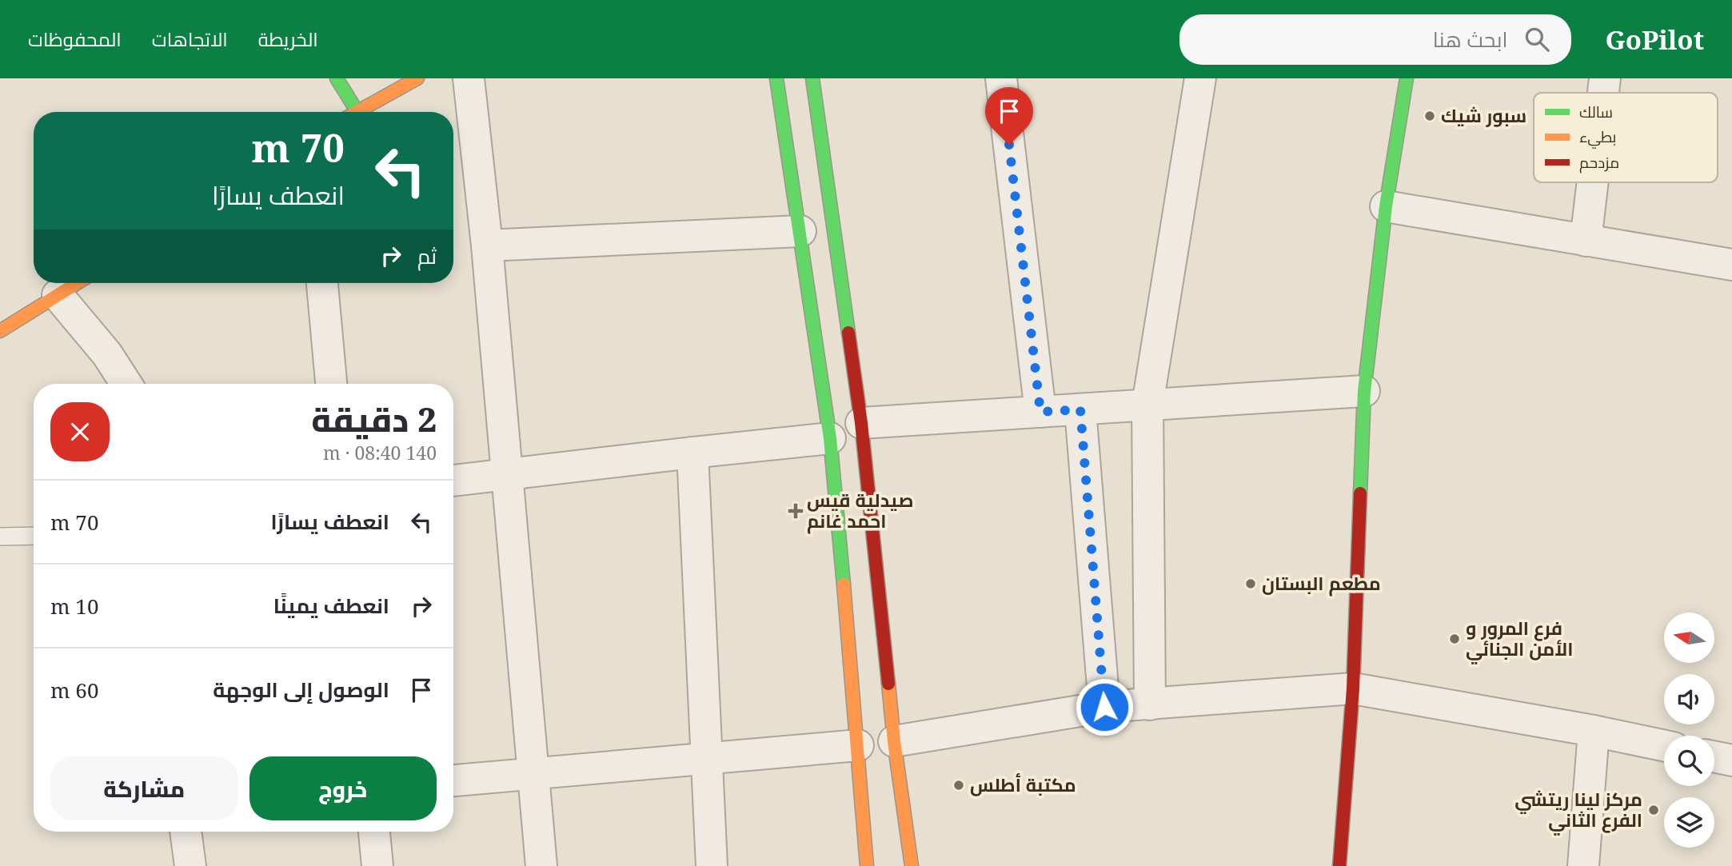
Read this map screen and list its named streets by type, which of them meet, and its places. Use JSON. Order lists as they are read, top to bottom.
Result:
{
  "places": {
    "other": [
      "سبور شيك",
      "مطعم البستان",
      "فرع المرور و الأمن الجنائي",
      "مكتبة أطلس",
      "مركز لينا ريتشي الفرع الثاني"
    ],
    "health": ["صيدلية قيس احمد غانم"]
  },
  "legend": ["سالك", "بطيء", "مزدحم"],
  "north": "left",
  "page": {
    "header": "GoPilot",
    "search": "ابحث هنا",
    "nav": ["الخريطة", "الاتجاهات", "المحفوظات"],
    "turn": ["70 m", "انعطف يسارًا"],
    "then": "ثم",
    "heading": ["2 دقيقة", "140 m · 08:40"],
    "list": [
      {
        "name": "انعطف يسارًا",
        "value": "70 m"
      },
      {
        "name": "انعطف يمينًا",
        "value": "10 m"
      },
      {
        "name": "الوصول إلى الوجهة",
        "value": "60 m"
      }
    ],
    "buttons": ["خروج", "مشاركة"]
  }
}
